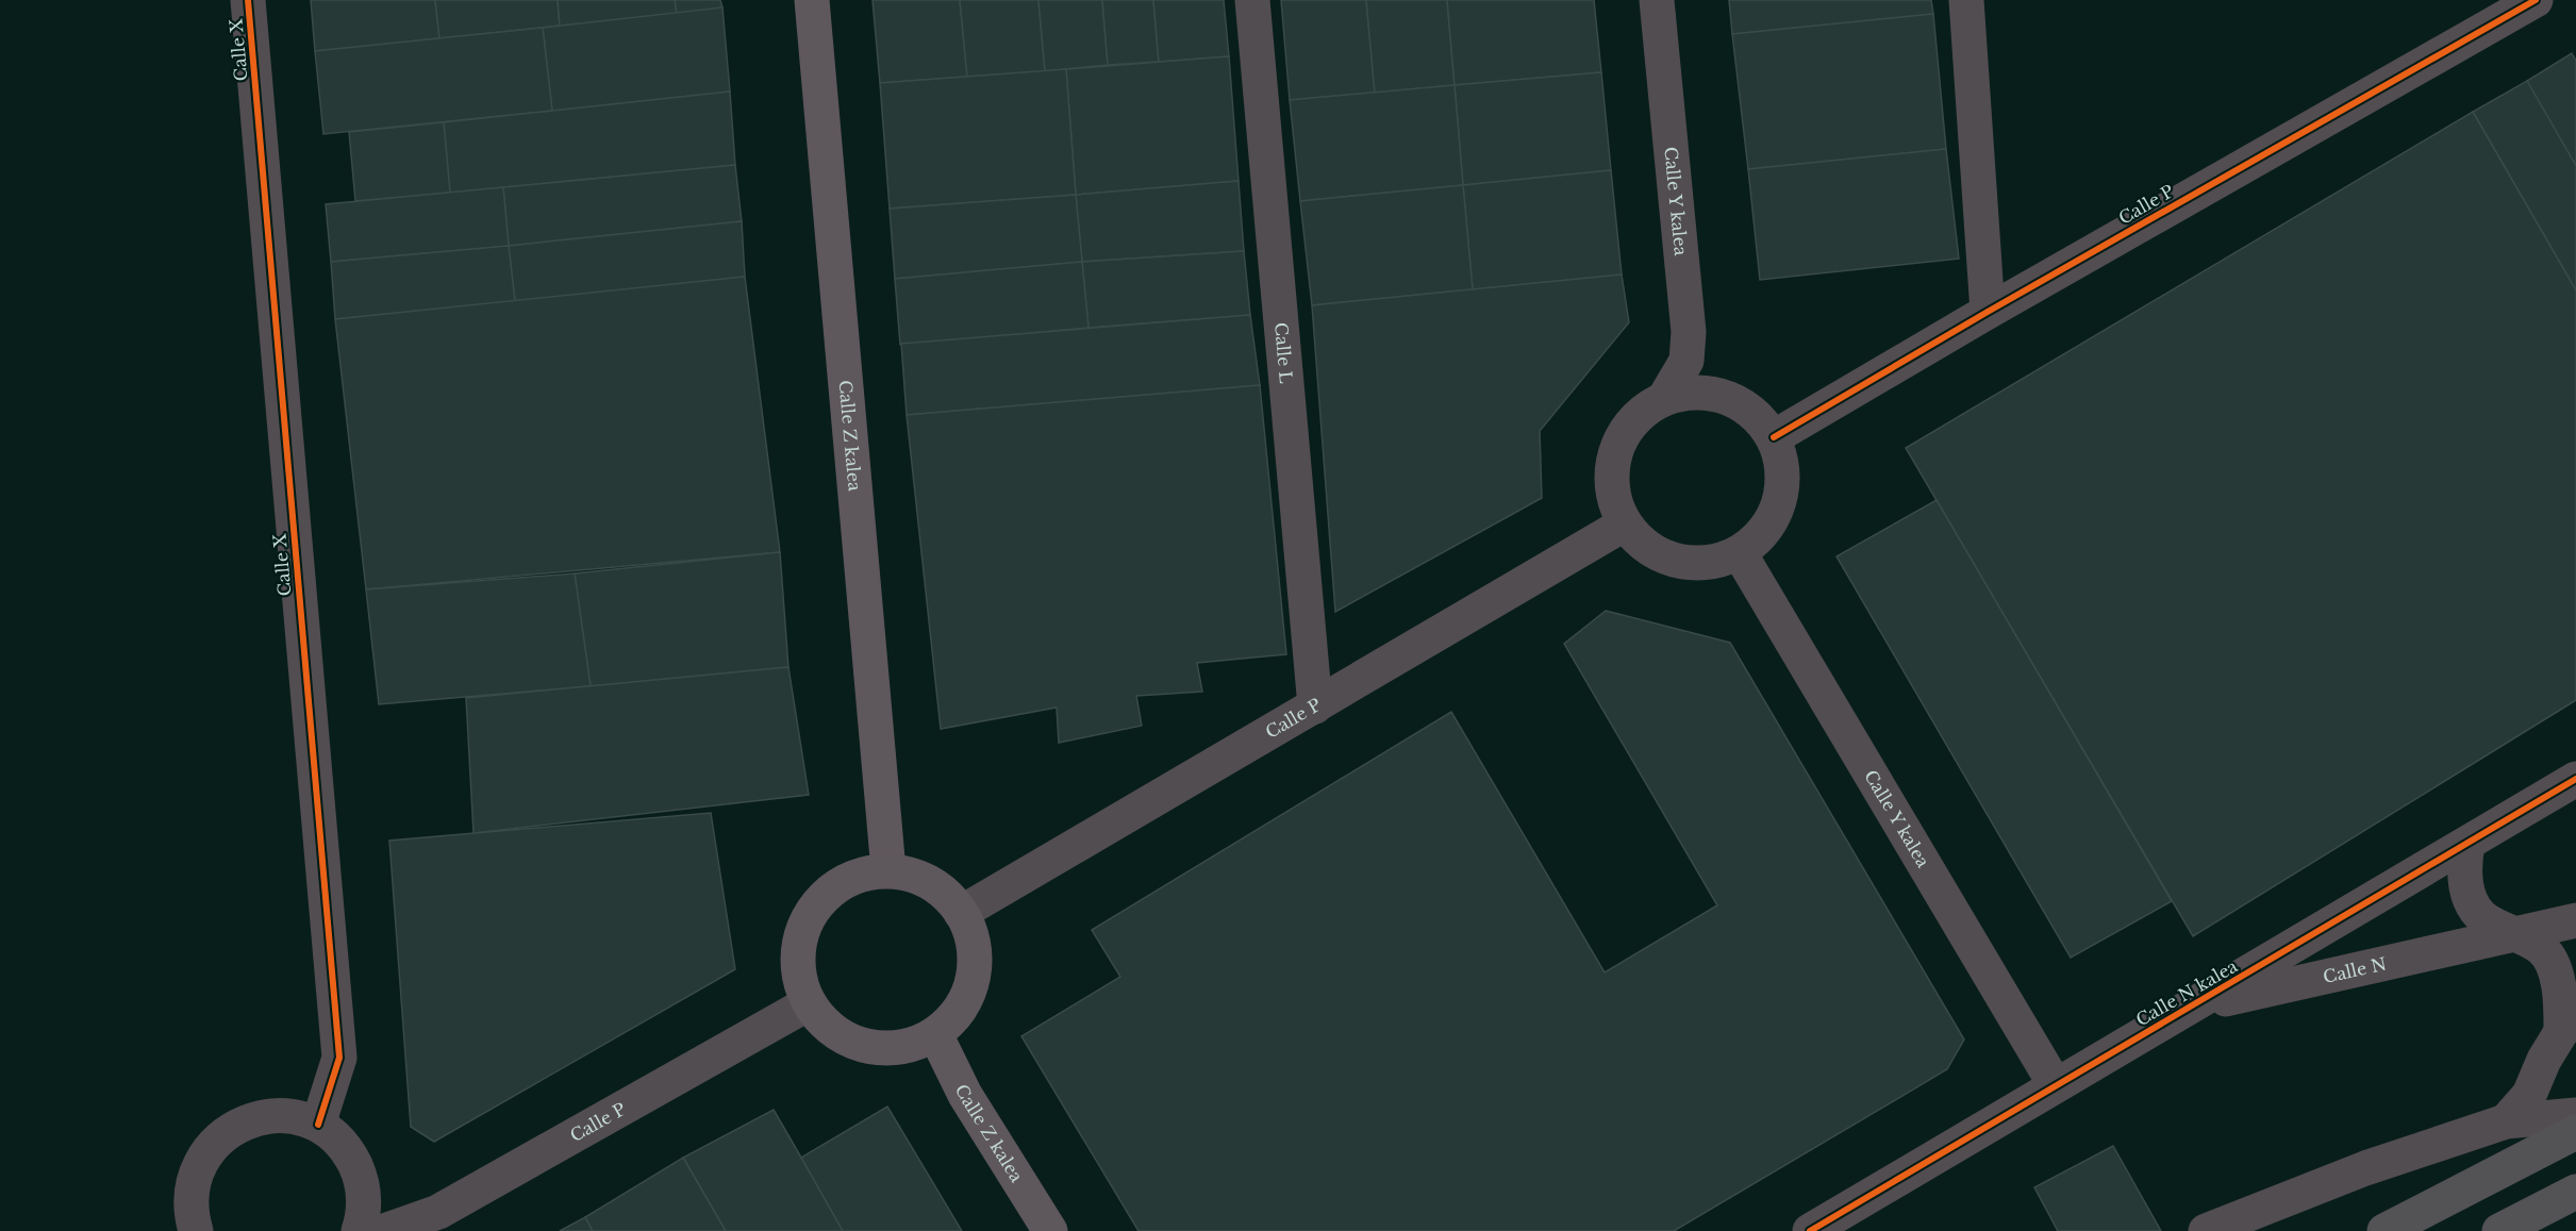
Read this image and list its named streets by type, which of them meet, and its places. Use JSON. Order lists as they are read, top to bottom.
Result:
{
  "streets": {
    "street": [
      "Calle X",
      "Calle Y kalea",
      "Calle P",
      "Calle L",
      "Calle Z kalea",
      "Calle N",
      "Calle N kalea"
    ]
  },
  "crossings": [
    ["Calle Y kalea", "Calle P"],
    ["Calle Y kalea", "Calle N kalea"],
    ["Calle P", "Calle L"],
    ["Calle P", "Calle Z kalea"],
    ["Calle N", "Calle N kalea"]
  ]
}
